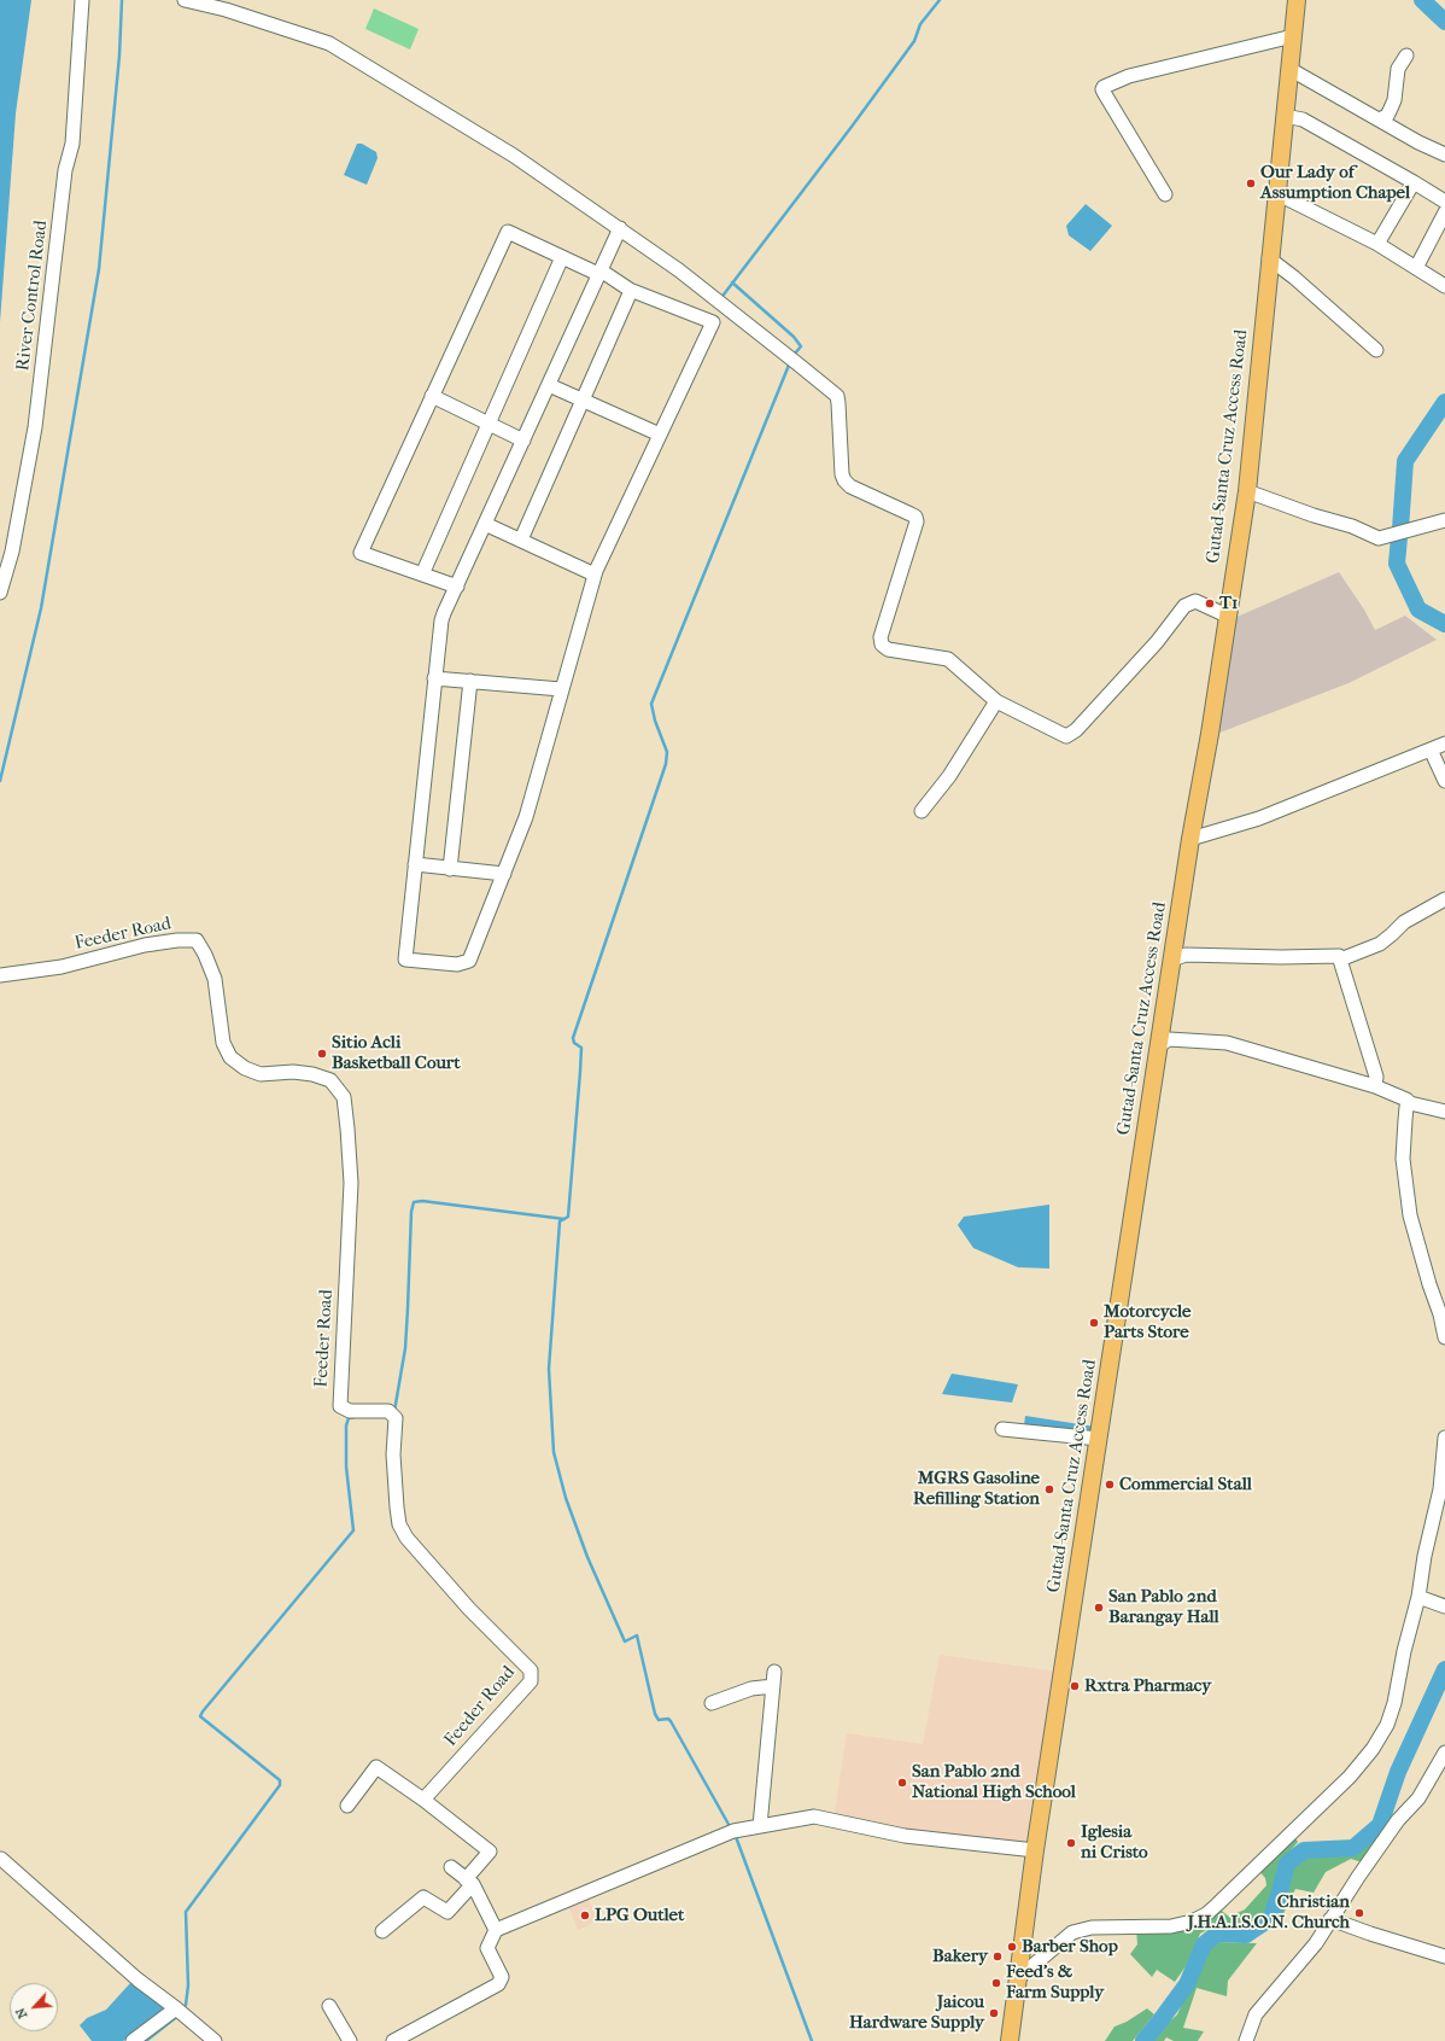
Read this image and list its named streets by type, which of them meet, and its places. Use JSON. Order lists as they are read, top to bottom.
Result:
{
  "streets": {
    "main road": ["Gutad-Santa Cruz Access Road"],
    "street": ["River Control Road", "Feeder Road"]
  },
  "places": [
    "Our Lady of Assumption Chapel",
    "T1",
    "Sitio Acli Basketball Court",
    "Motorcycle Parts Store",
    "Commercial Stall",
    "MGRS Gasoline Refilling Station",
    "San Pablo 2nd Barangay Hall",
    "Rxtra Pharmacy",
    "San Pablo 2nd National High School",
    "Iglesia ni Cristo",
    "Christian J.H.A.I.S.O.N. Church",
    "LPG Outlet",
    "Barber Shop",
    "Bakery",
    "Feed's & Farm Supply",
    "Jaicou Hardware Supply"
  ],
  "north": "bottom left"
}
